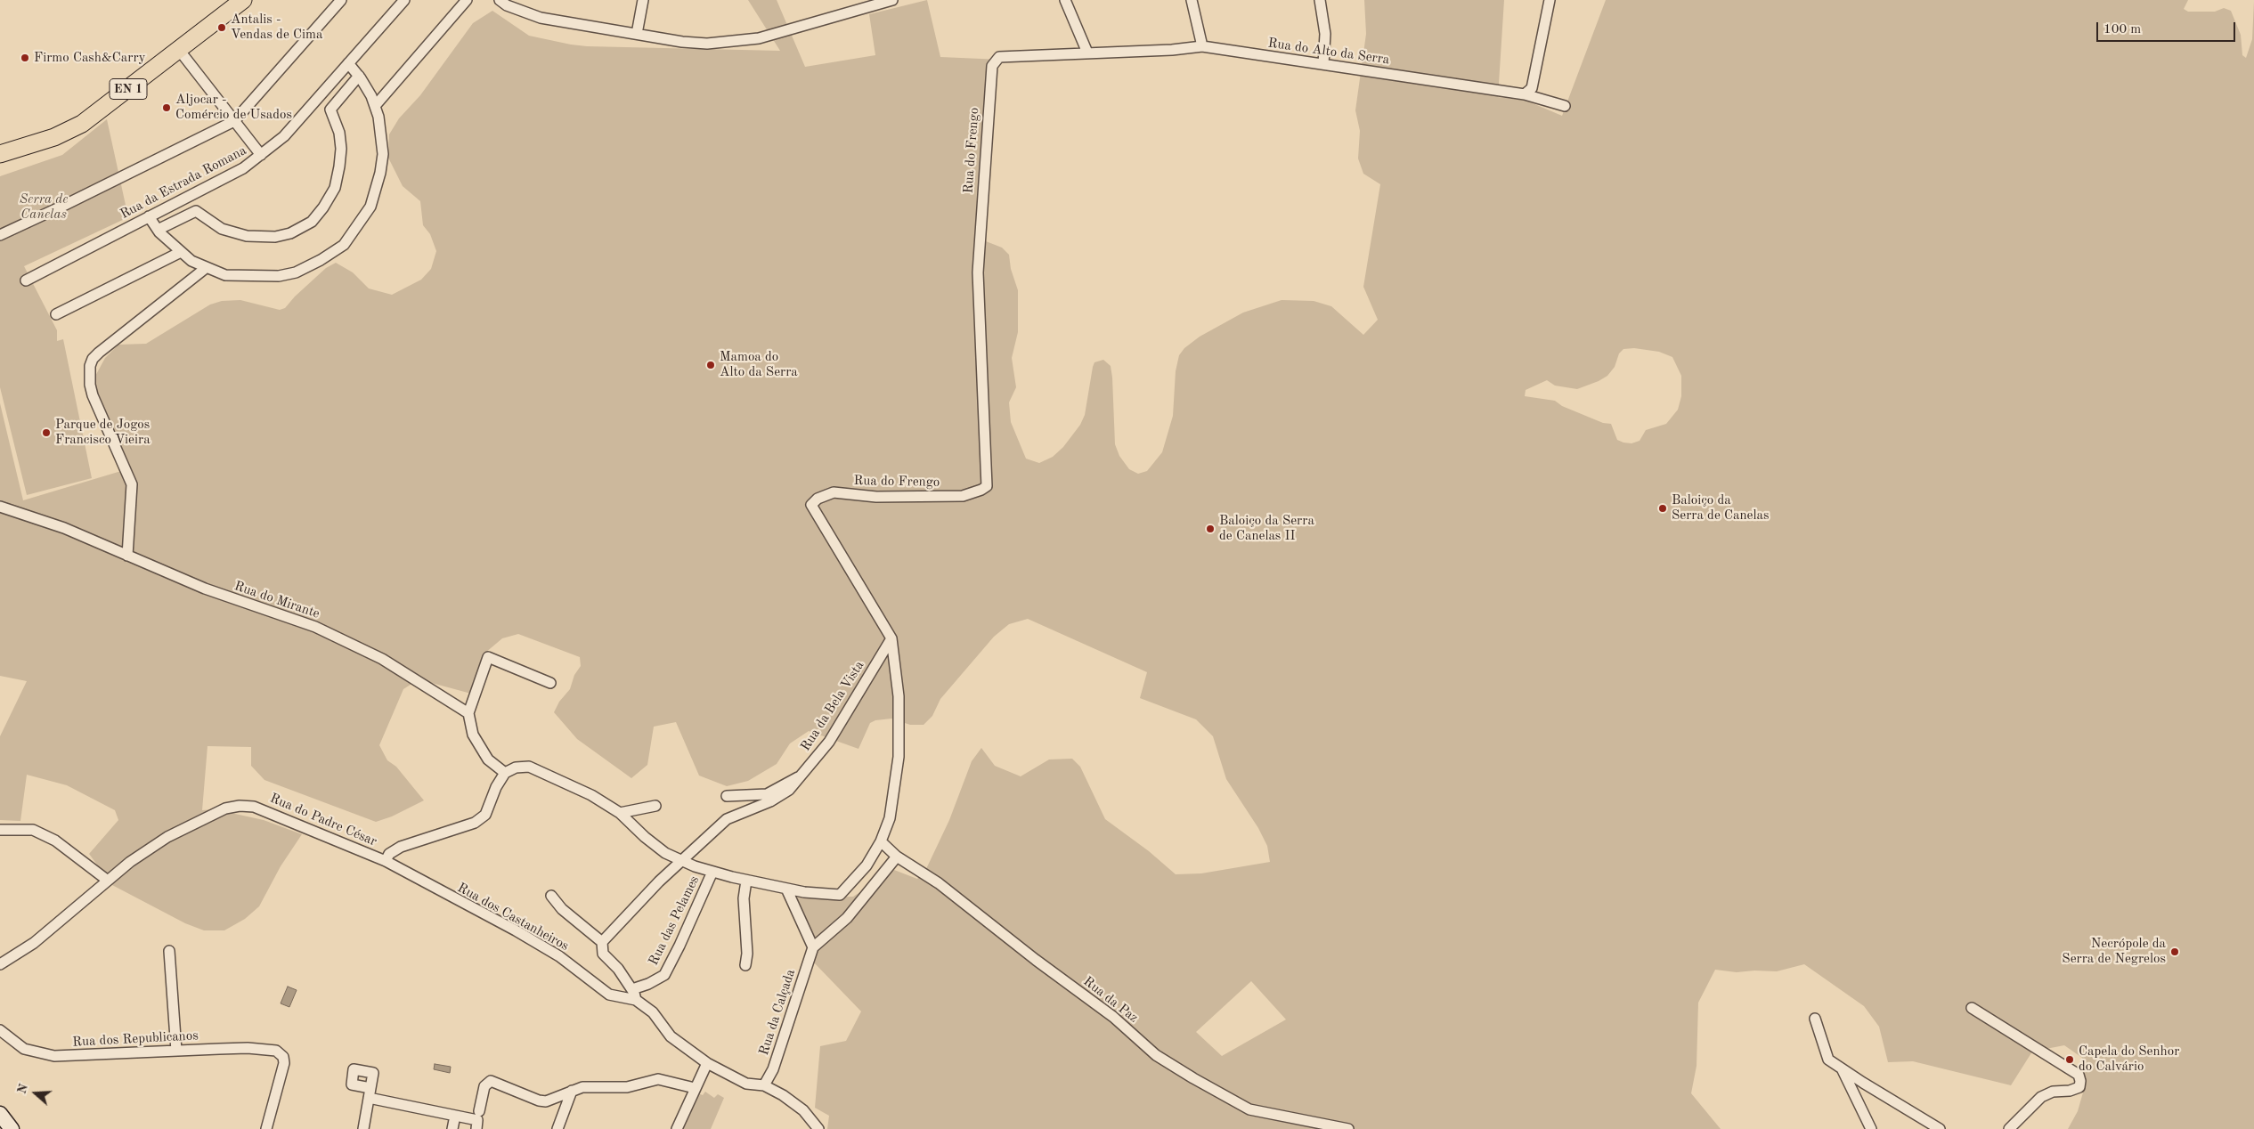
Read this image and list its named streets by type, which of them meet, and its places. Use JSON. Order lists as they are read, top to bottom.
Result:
{
  "streets": {
    "main road": ["EN 1"],
    "street": [
      "Rua do Alto da Serra",
      "Rua do Frengo",
      "Rua da Estrada Romana",
      "Rua do Mirante",
      "Rua da Bela Vista",
      "Rua do Padre César",
      "Rua dos Castanheiros",
      "Rua das Pelames",
      "Rua da Paz",
      "Rua da Calçada",
      "Rua dos Republicanos"
    ]
  },
  "crossings": [
    ["Rua do Alto da Serra", "Rua do Frengo"],
    ["Rua do Frengo", "Rua da Bela Vista"],
    ["Rua do Frengo", "Rua da Paz"],
    ["Rua do Padre César", "Rua dos Castanheiros"]
  ],
  "parks": ["Serra de Canelas"],
  "places": [
    "Antalis - Vendas de Cima",
    "Firmo Cash&Carry",
    "Aljocar - Comércio de Usados",
    "Mamoa do Alto da Serra",
    "Parque de Jogos Francisco Vieira",
    "Baloiço da Serra de Canelas",
    "Baloiço da Serra de Canelas II",
    "Necrópole da Serra de Negrelos",
    "Capela do Senhor do Calvário"
  ],
  "scale_bar": "100 m",
  "north": "left"
}
